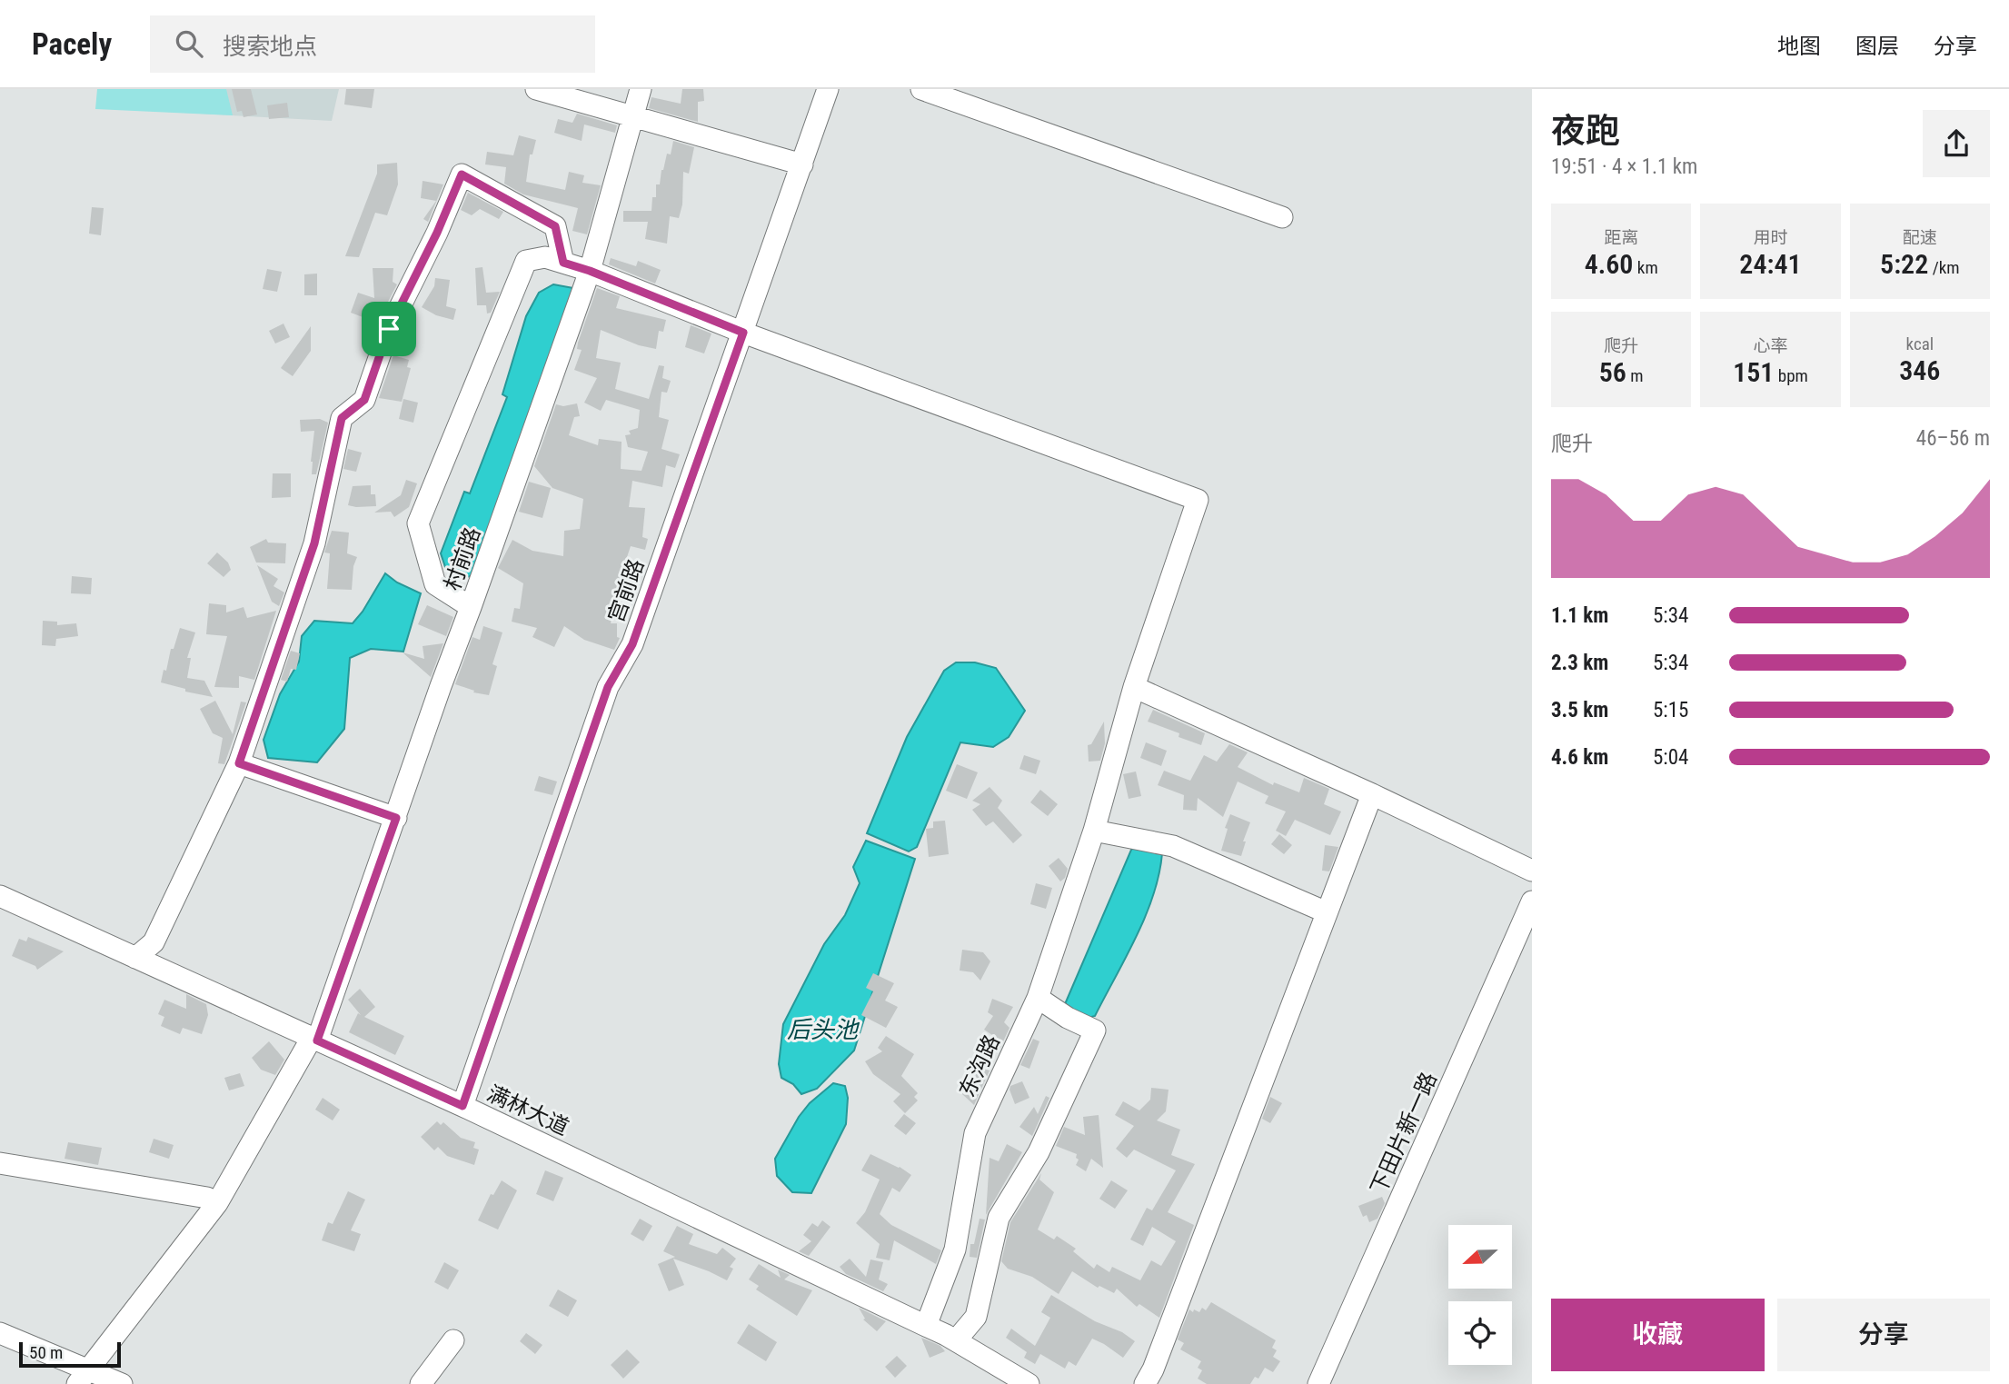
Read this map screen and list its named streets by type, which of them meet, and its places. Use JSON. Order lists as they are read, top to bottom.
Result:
{
  "streets": {
    "street": [
      "村前路",
      "宫前路",
      "东沟路",
      "满林大道",
      "下田片新一路"
    ]
  },
  "crossings": [
    ["村前路", "满林大道"],
    ["宫前路", "东沟路"],
    ["宫前路", "满林大道"],
    ["东沟路", "满林大道"]
  ],
  "water": ["后头池"],
  "scale_bar": "50 m",
  "north": "left",
  "page": {
    "header": "Pacely",
    "search": "搜索地点",
    "nav": ["地图", "图层", "分享"],
    "heading": ["夜跑", "19:51 · 4 × 1.1 km"],
    "stats": [
      ["距离", "4.60 km"],
      ["用时", "24:41"],
      ["配速", "5:22 /km"],
      ["爬升", "56 m"],
      ["心率", "151 bpm"],
      ["kcal", "346"]
    ],
    "chart": ["爬升", "46–56 m"],
    "list": [
      {
        "name": "1.1 km",
        "note": "5:34"
      },
      {
        "name": "2.3 km",
        "note": "5:34"
      },
      {
        "name": "3.5 km",
        "note": "5:15"
      },
      {
        "name": "4.6 km",
        "note": "5:04"
      }
    ],
    "buttons": ["收藏", "分享"],
    "scale": "50 m"
  }
}
